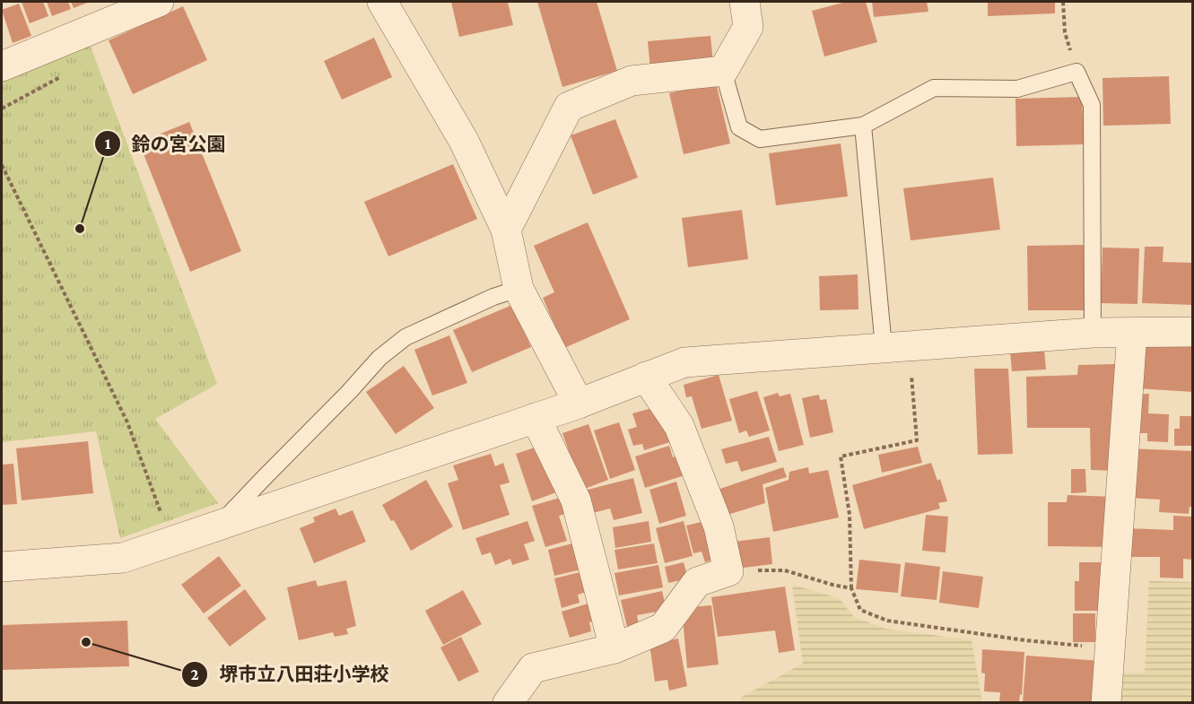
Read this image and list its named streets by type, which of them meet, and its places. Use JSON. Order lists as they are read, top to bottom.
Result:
{
  "places": ["鈴の宮公園", "堺市立八田荘小学校"]
}
